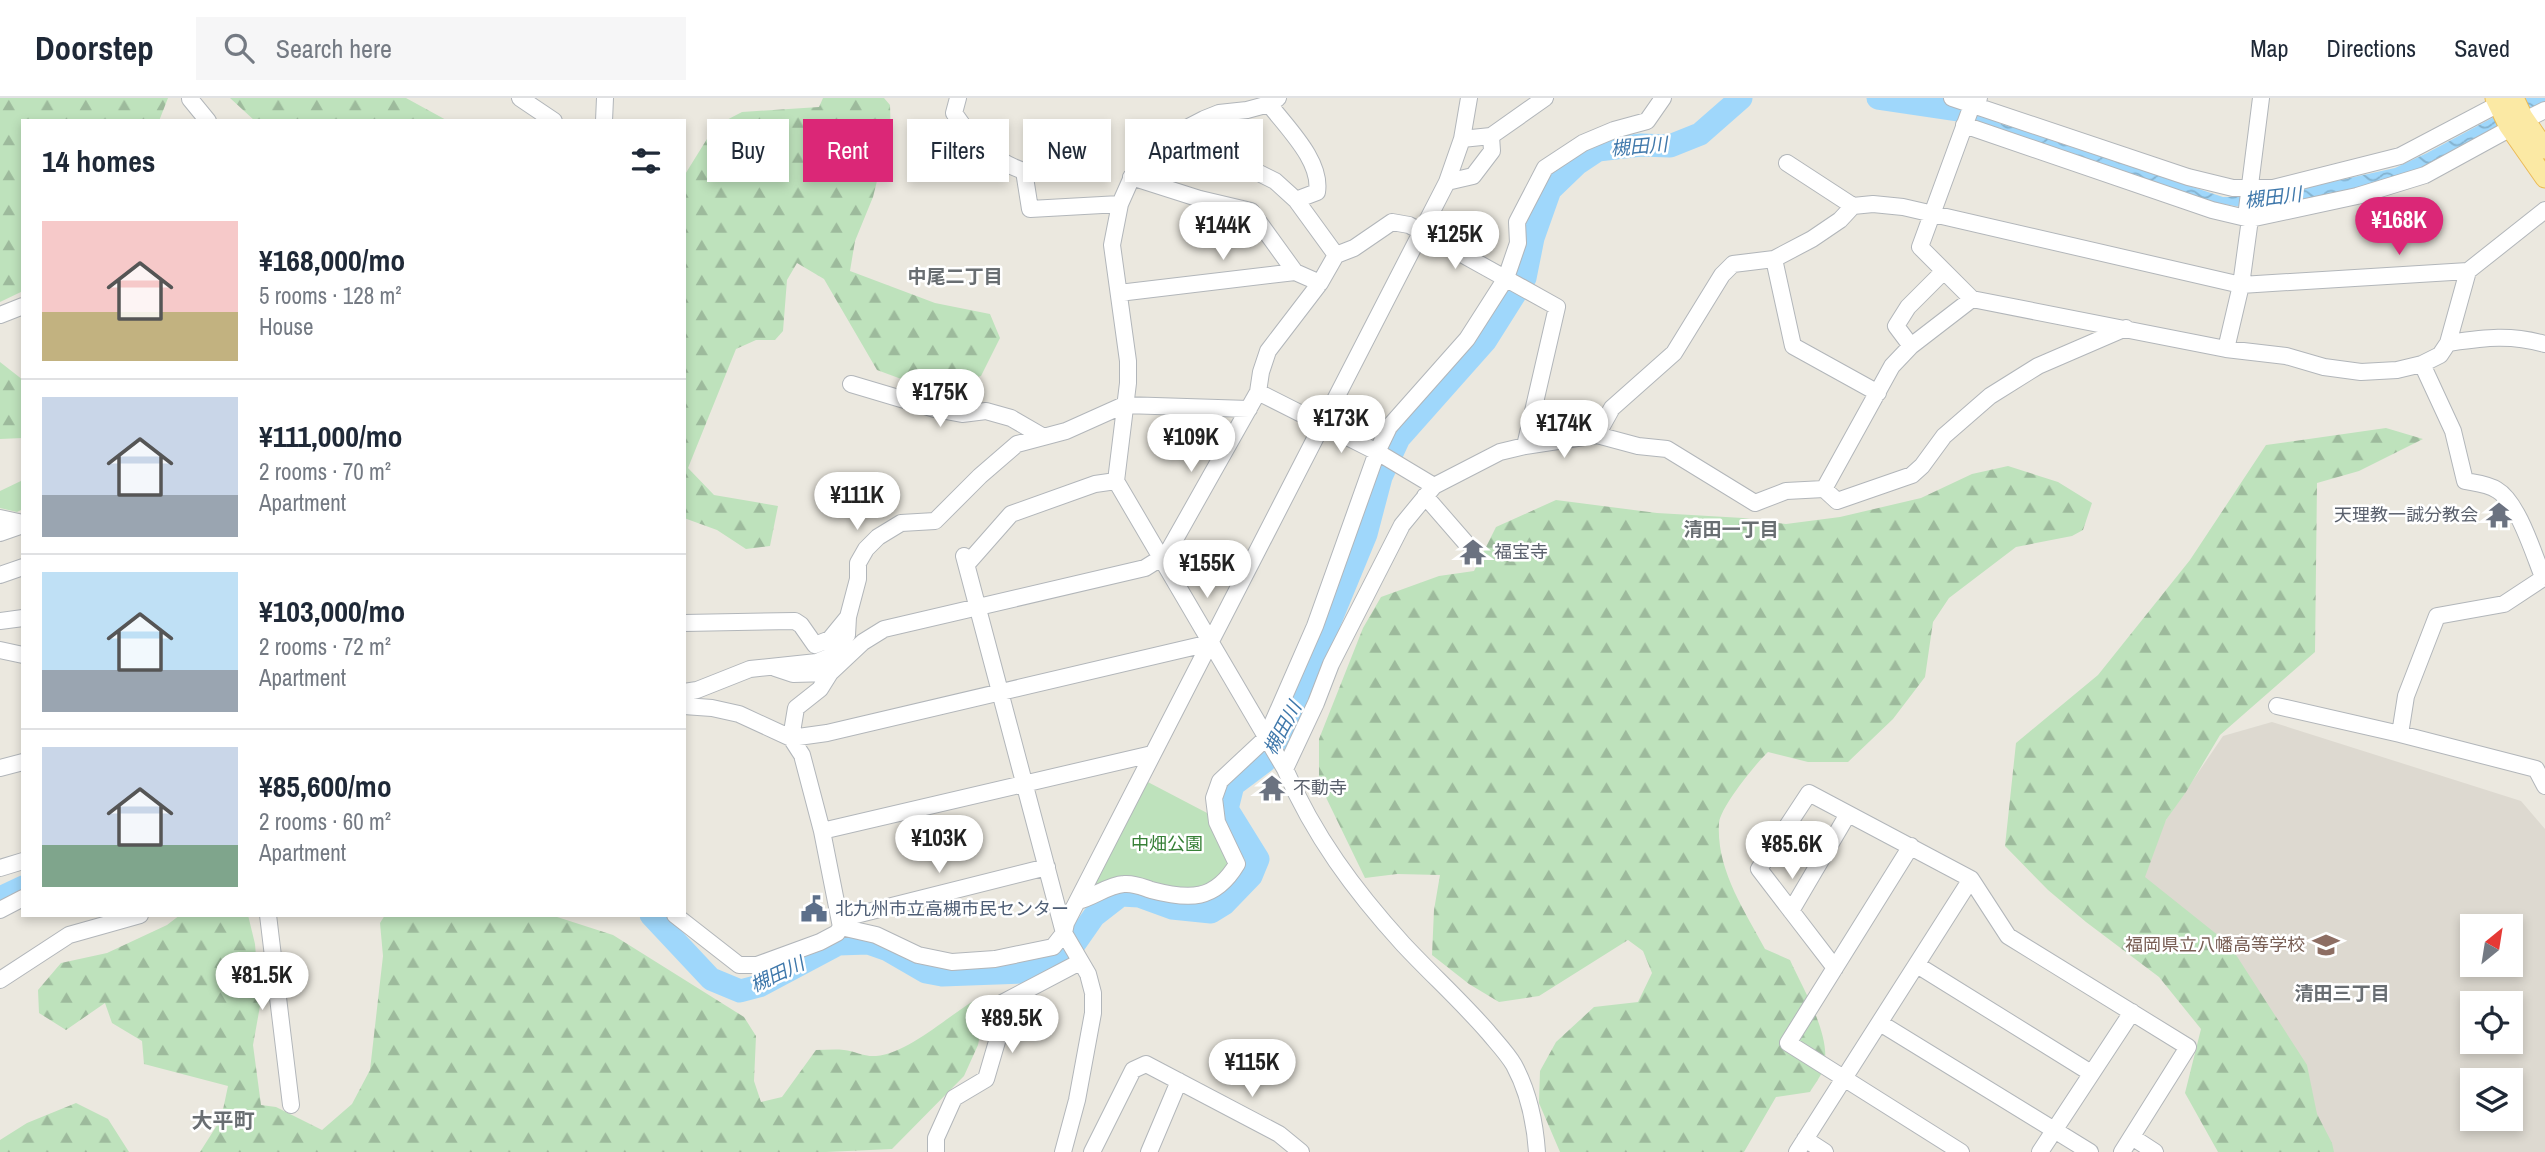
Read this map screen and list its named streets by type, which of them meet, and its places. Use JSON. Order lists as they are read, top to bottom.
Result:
{
  "districts": [
    "中尾二丁目",
    "清田一丁目",
    "清田三丁目",
    "大平町"
  ],
  "water": ["槻田川"],
  "parks": ["中畑公園"],
  "places": {
    "temple": ["天理教一誠分教会", "福宝寺", "不動寺"],
    "public building": ["北九州市立高槻市民センター"],
    "school or university": ["福岡県立八幡高等学校"]
  },
  "north": "top right",
  "page": {
    "header": "Doorstep",
    "search": "Search here",
    "nav": ["Map", "Directions", "Saved"],
    "chip": [
      "Buy",
      "Rent",
      "Filters",
      "New",
      "Apartment"
    ],
    "heading": "14 homes",
    "price": [
      "¥168K",
      "¥144K",
      "¥125K",
      "¥175K",
      "¥173K",
      "¥174K",
      "¥109K",
      "¥111K",
      "¥155K",
      "¥103K",
      "¥85.6K",
      "¥81.5K",
      "¥89.5K",
      "¥115K"
    ],
    "list": [
      {
        "name": "¥168,000/mo",
        "note": "5 rooms · 128 m² · House"
      },
      {
        "name": "¥111,000/mo",
        "note": "2 rooms · 70 m² · Apartment"
      },
      {
        "name": "¥103,000/mo",
        "note": "2 rooms · 72 m² · Apartment"
      },
      {
        "name": "¥85,600/mo",
        "note": "2 rooms · 60 m² · Apartment"
      }
    ]
  }
}
